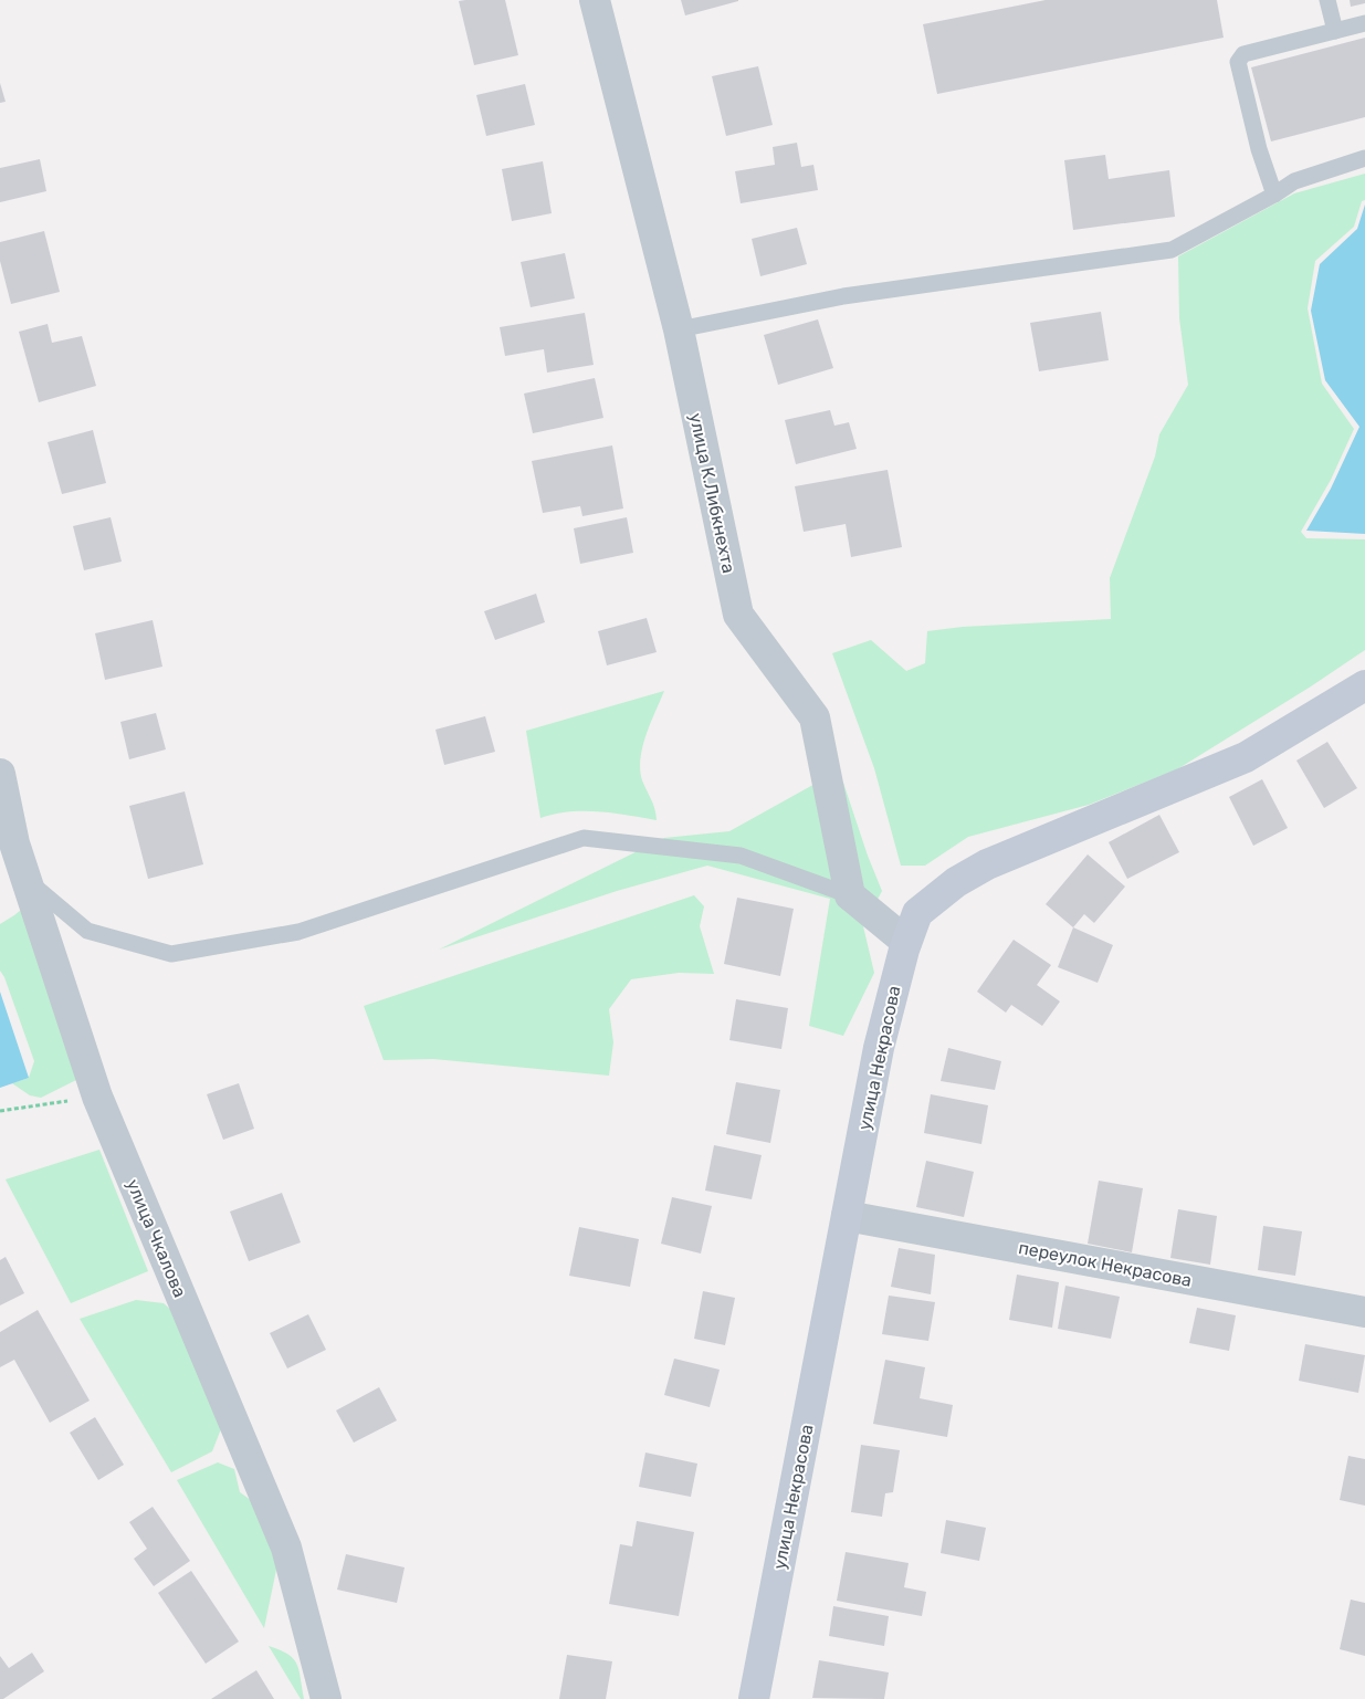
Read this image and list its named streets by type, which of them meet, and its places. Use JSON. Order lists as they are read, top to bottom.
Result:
{
  "streets": {
    "street": [
      "улица К.Либкнехта",
      "улица Некрасова",
      "улица Чкалова",
      "переулок Некрасова"
    ]
  },
  "crossings": [
    ["улица Некрасова", "переулок Некрасова"]
  ]
}
